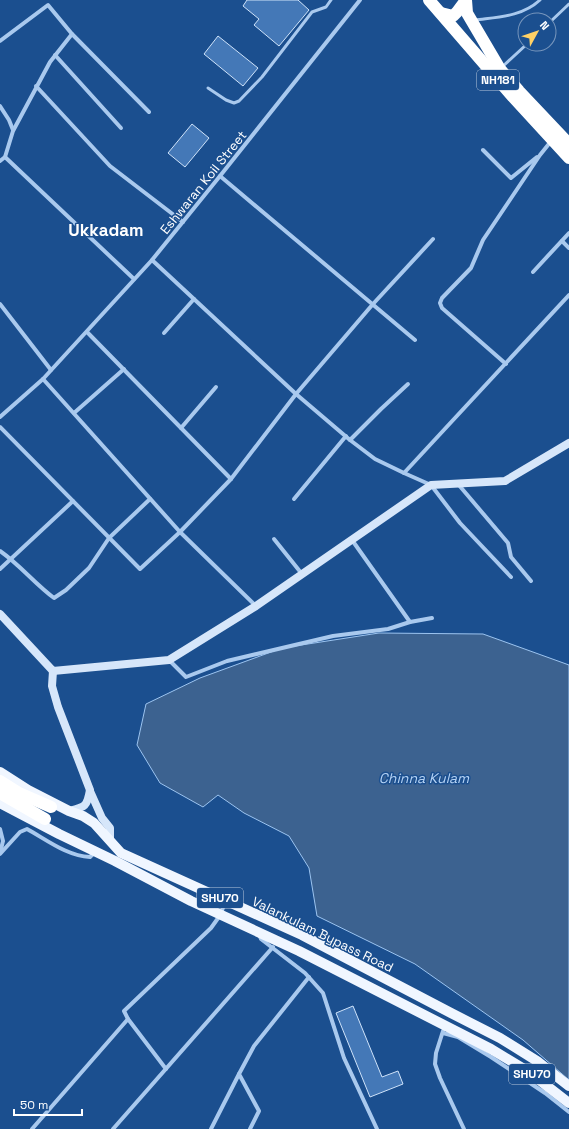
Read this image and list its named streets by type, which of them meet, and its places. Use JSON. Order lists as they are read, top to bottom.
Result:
{
  "streets": {
    "highway": ["NH181"],
    "main road": ["SHU70", "Valankulam Bypass Road"],
    "street": ["Eshwaran Koil Street"]
  },
  "crossings": [
    ["SHU70", "Valankulam Bypass Road"]
  ],
  "districts": ["Ukkadam"],
  "water": ["Chinna Kulam"],
  "scale_bar": "50 m",
  "north": "top right"
}
